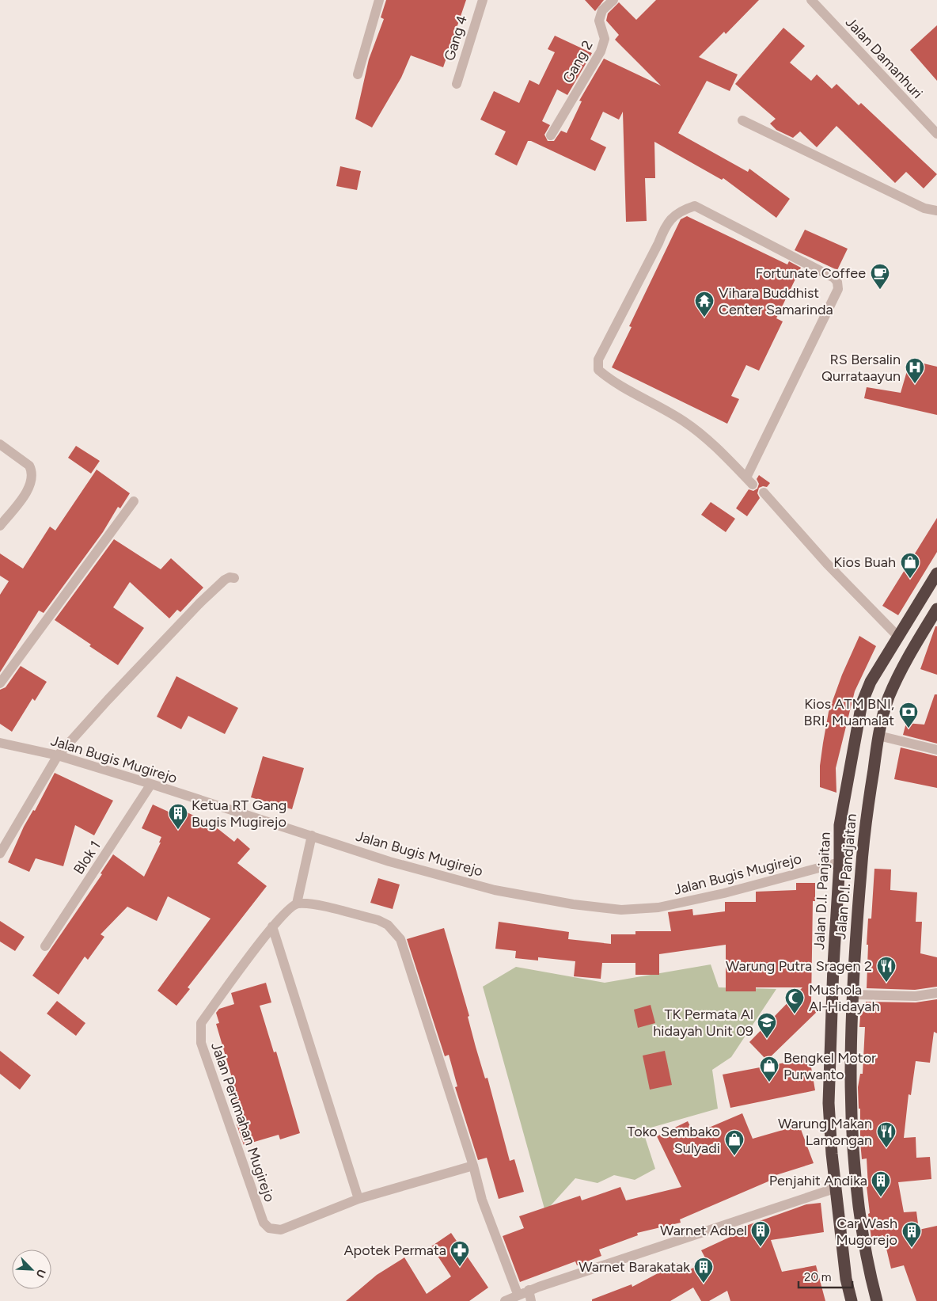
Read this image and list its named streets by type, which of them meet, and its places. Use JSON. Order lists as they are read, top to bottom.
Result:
{
  "streets": {
    "highway": ["Jalan D.I. Pandjaitan", "Jalan D.I. Panjaitan"],
    "street": [
      "Gang 4",
      "Jalan Damanhuri",
      "Gang 2",
      "Jalan Bugis Mugirejo",
      "Blok 1",
      "Jalan Perumahan Mugirejo"
    ]
  },
  "crossings": [
    ["Jalan Bugis Mugirejo", "Blok 1"],
    ["Jalan Bugis Mugirejo", "Jalan D.I. Panjaitan"]
  ],
  "places": {
    "cafe": ["Fortunate Coffee"],
    "temple": ["Vihara Buddhist Center Samarinda"],
    "hospital": ["RS Bersalin Qurrataayun"],
    "shop": ["Kios Buah", "Bengkel Motor Purwanto", "Toko Sembako Sulyadi"],
    "bank": ["Kios ATM BNI, BRI, Muamalat"],
    "building": [
      "Ketua RT Gang Bugis Mugirejo",
      "Penjahit Andika",
      "Warnet Adbel",
      "Car Wash Mugorejo",
      "Warnet Barakatak"
    ],
    "restaurant": ["Warung Putra Sragen 2", "Warung Makan Lamongan"],
    "mosque": ["Mushola Al-Hidayah"],
    "school or university": ["TK Permata Al hidayah Unit 09"],
    "pharmacy": ["Apotek Permata"]
  },
  "scale_bar": "20 m",
  "north": "bottom right"
}
